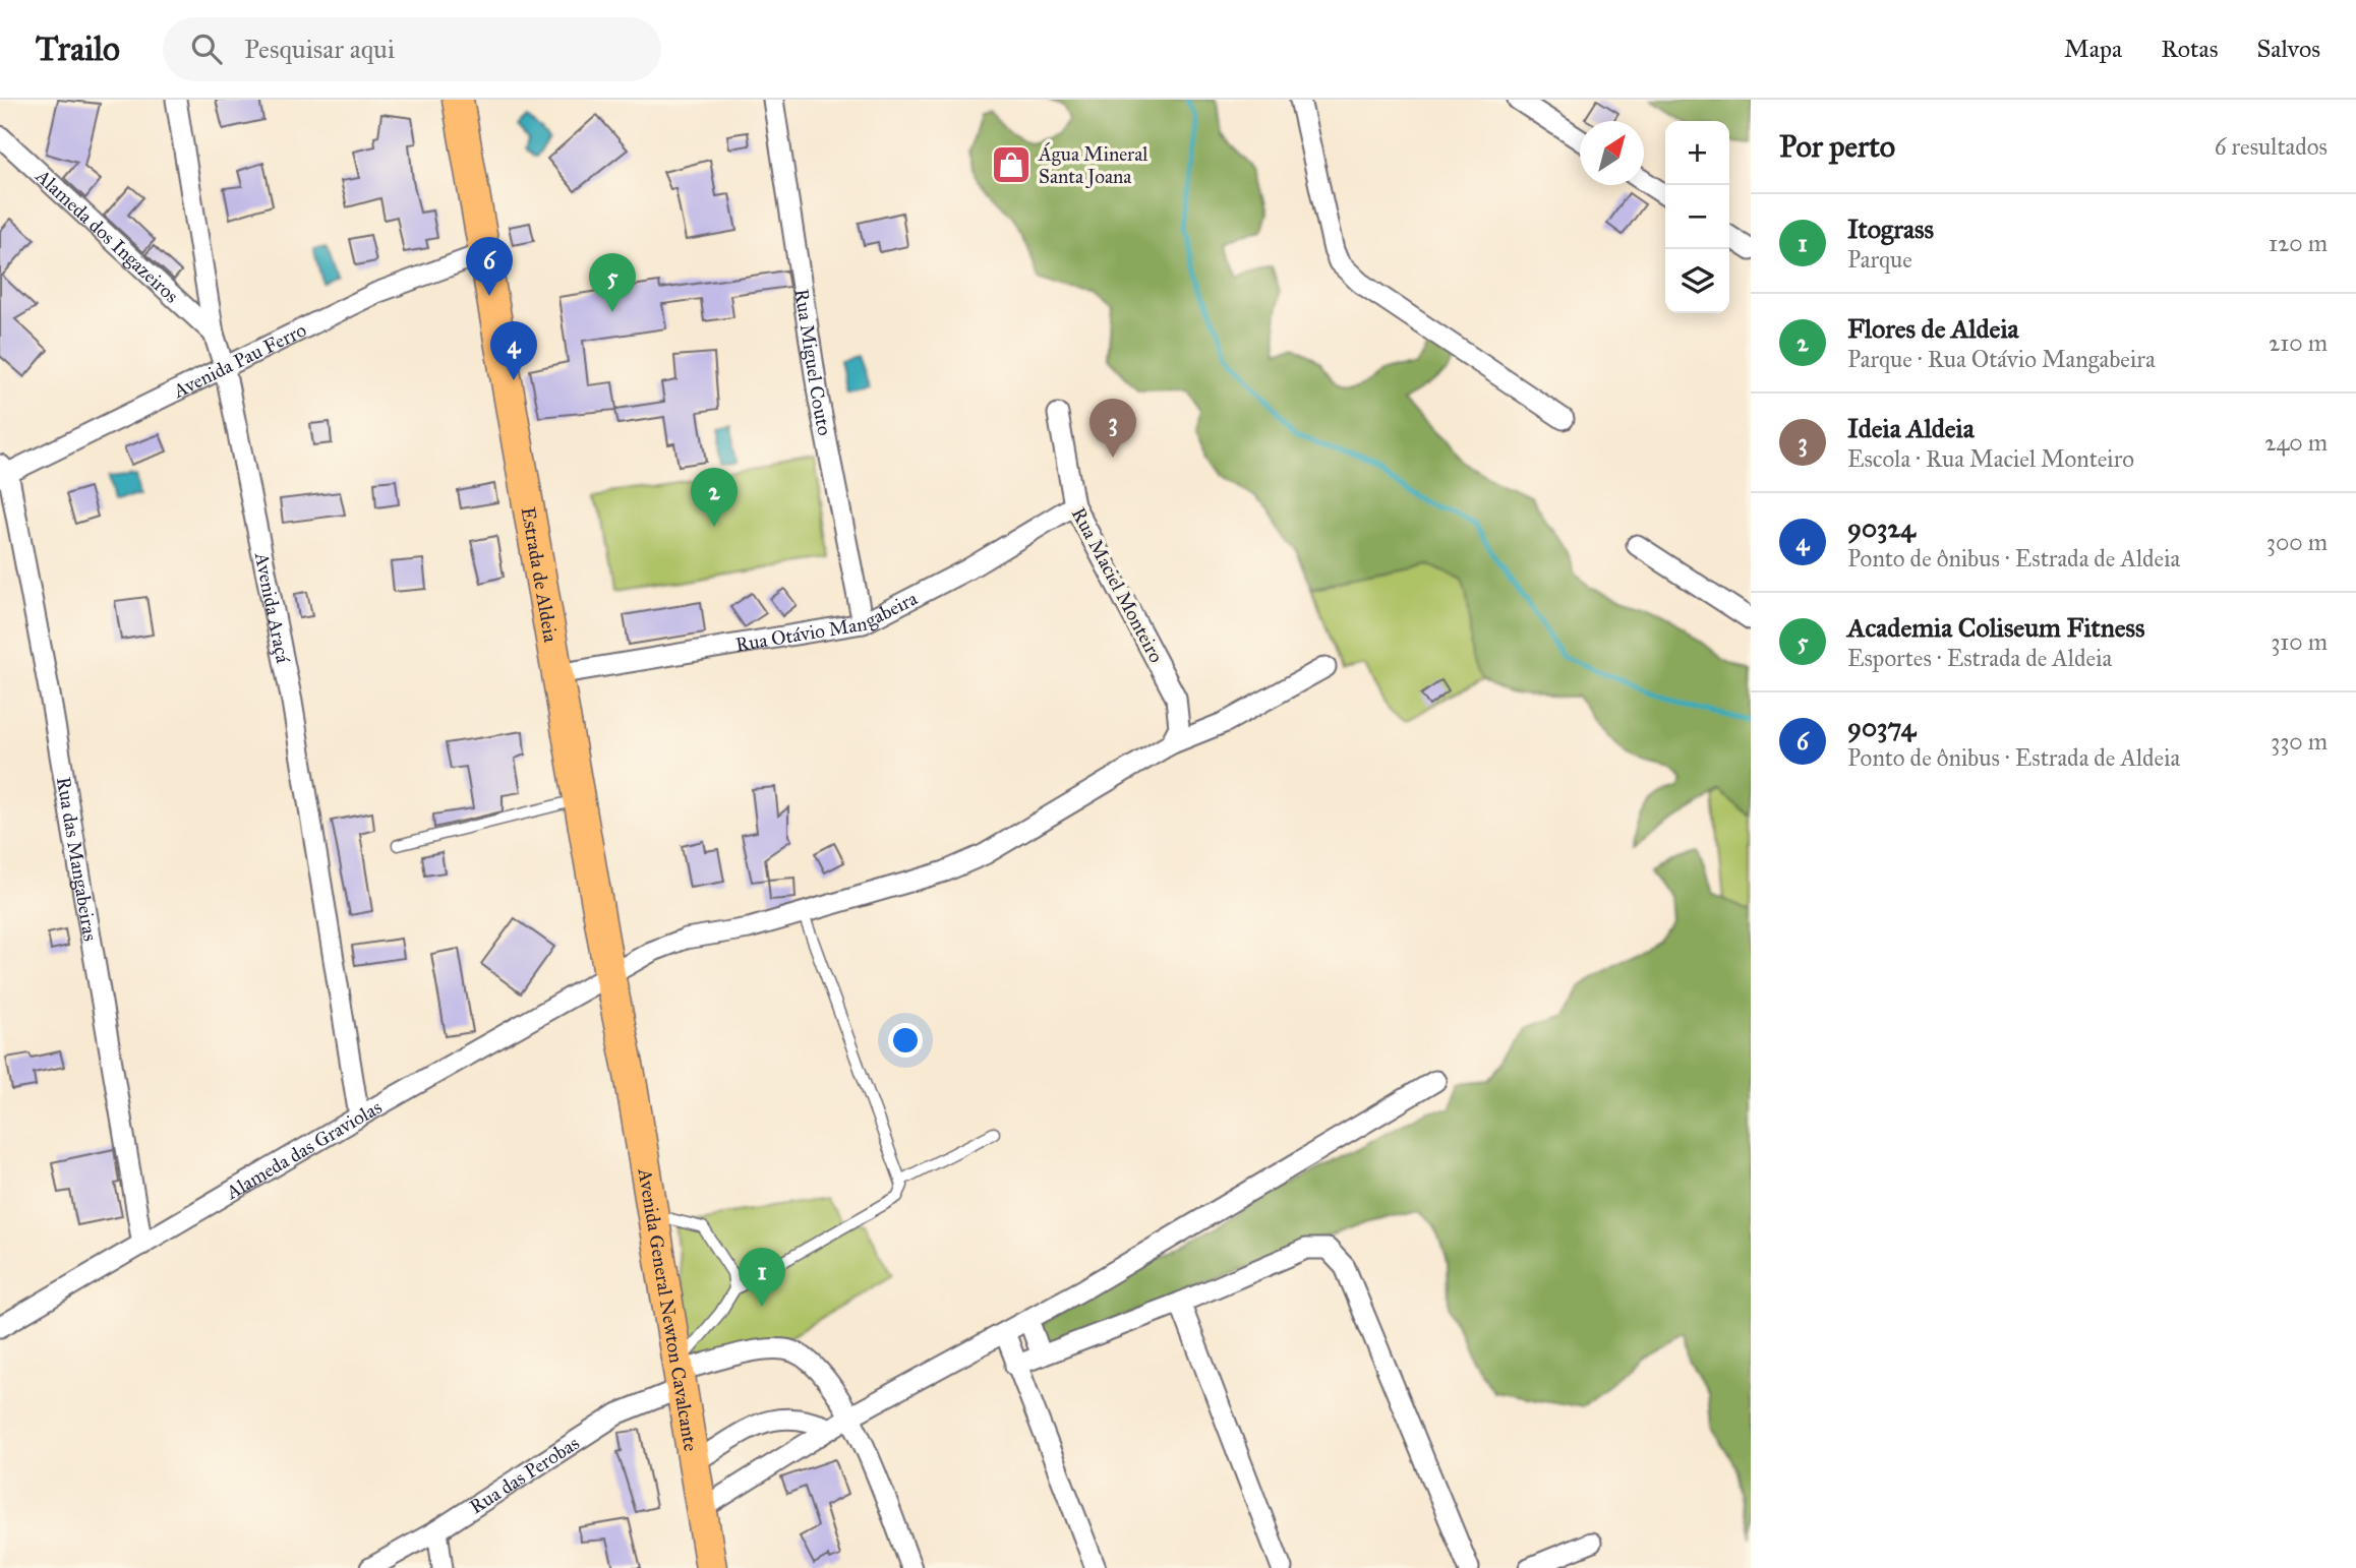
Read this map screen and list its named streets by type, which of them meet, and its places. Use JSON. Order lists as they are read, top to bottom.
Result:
{
  "streets": {
    "main road": ["Estrada de Aldeia", "Avenida General Newton Cavalcante"],
    "street": [
      "Alameda dos Ingazeiros",
      "Avenida Pau Ferro",
      "Rua Miguel Couto",
      "Rua Maciel Monteiro",
      "Avenida Araçá",
      "Rua Otávio Mangabeira",
      "Rua das Mangabeiras",
      "Alameda das Graviolas",
      "Rua das Perobas"
    ]
  },
  "crossings": [
    ["Alameda dos Ingazeiros", "Avenida Araçá"],
    ["Avenida Pau Ferro", "Estrada de Aldeia"],
    ["Avenida Pau Ferro", "Avenida Araçá"],
    ["Avenida Pau Ferro", "Rua das Mangabeiras"],
    ["Rua Miguel Couto", "Rua Otávio Mangabeira"],
    ["Estrada de Aldeia", "Rua Otávio Mangabeira"],
    ["Estrada de Aldeia", "Alameda das Graviolas"],
    ["Estrada de Aldeia", "Avenida General Newton Cavalcante"],
    ["Rua Maciel Monteiro", "Rua Otávio Mangabeira"],
    ["Rua Maciel Monteiro", "Alameda das Graviolas"],
    ["Avenida Araçá", "Alameda das Graviolas"],
    ["Rua das Mangabeiras", "Alameda das Graviolas"],
    ["Avenida General Newton Cavalcante", "Rua das Perobas"]
  ],
  "places": {
    "shop": ["Água Mineral Santa Joana"]
  },
  "north": "top right",
  "page": {
    "header": "Trailo",
    "search": "Pesquisar aqui",
    "nav": ["Mapa", "Rotas", "Salvos"],
    "heading": ["Por perto", "6 resultados"],
    "map_buttons": ["+", "−"],
    "list": [
      {
        "mark": "1",
        "name": "Itograss",
        "note": "Parque",
        "value": "120 m"
      },
      {
        "mark": "2",
        "name": "Flores de Aldeia",
        "note": "Parque · Rua Otávio Mangabeira",
        "value": "210 m"
      },
      {
        "mark": "3",
        "name": "Ideia Aldeia",
        "note": "Escola · Rua Maciel Monteiro",
        "value": "240 m"
      },
      {
        "mark": "4",
        "name": "90324",
        "note": "Ponto de ônibus · Estrada de Aldeia",
        "value": "300 m"
      },
      {
        "mark": "5",
        "name": "Academia Coliseum Fitness",
        "note": "Esportes · Estrada de Aldeia",
        "value": "310 m"
      },
      {
        "mark": "6",
        "name": "90374",
        "note": "Ponto de ônibus · Estrada de Aldeia",
        "value": "330 m"
      }
    ],
    "pins": [
      "6",
      "5",
      "4",
      "3",
      "2",
      "1"
    ]
  }
}
